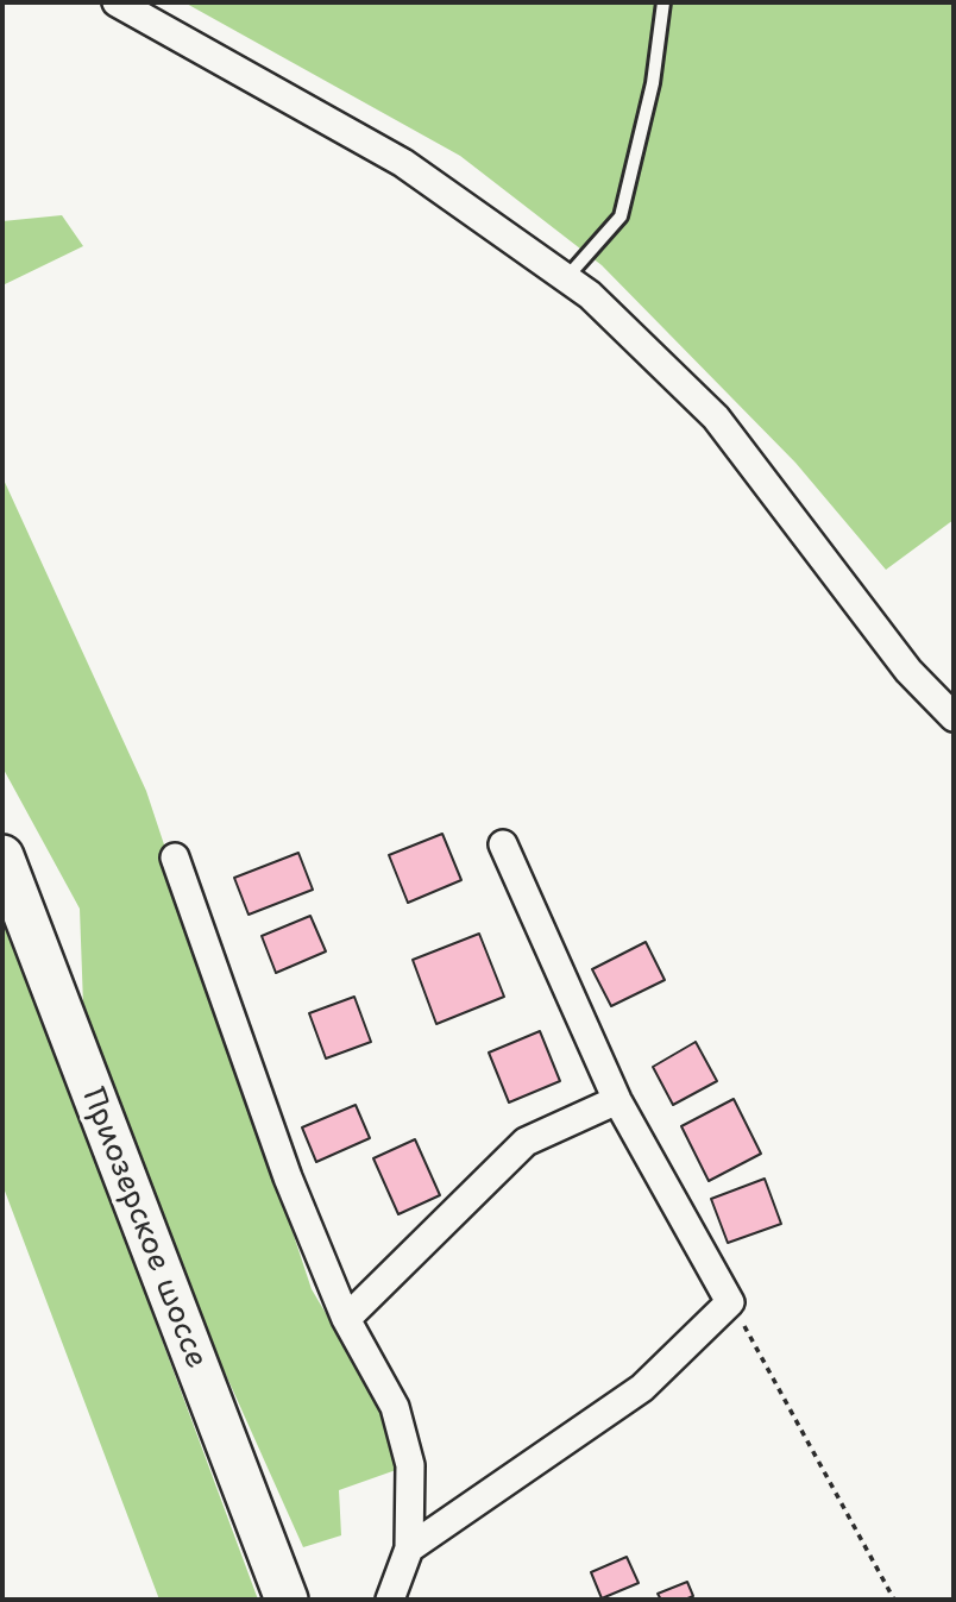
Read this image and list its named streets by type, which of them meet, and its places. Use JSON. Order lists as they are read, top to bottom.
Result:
{
  "streets": {
    "main road": ["Приозерское шоссе"]
  }
}
